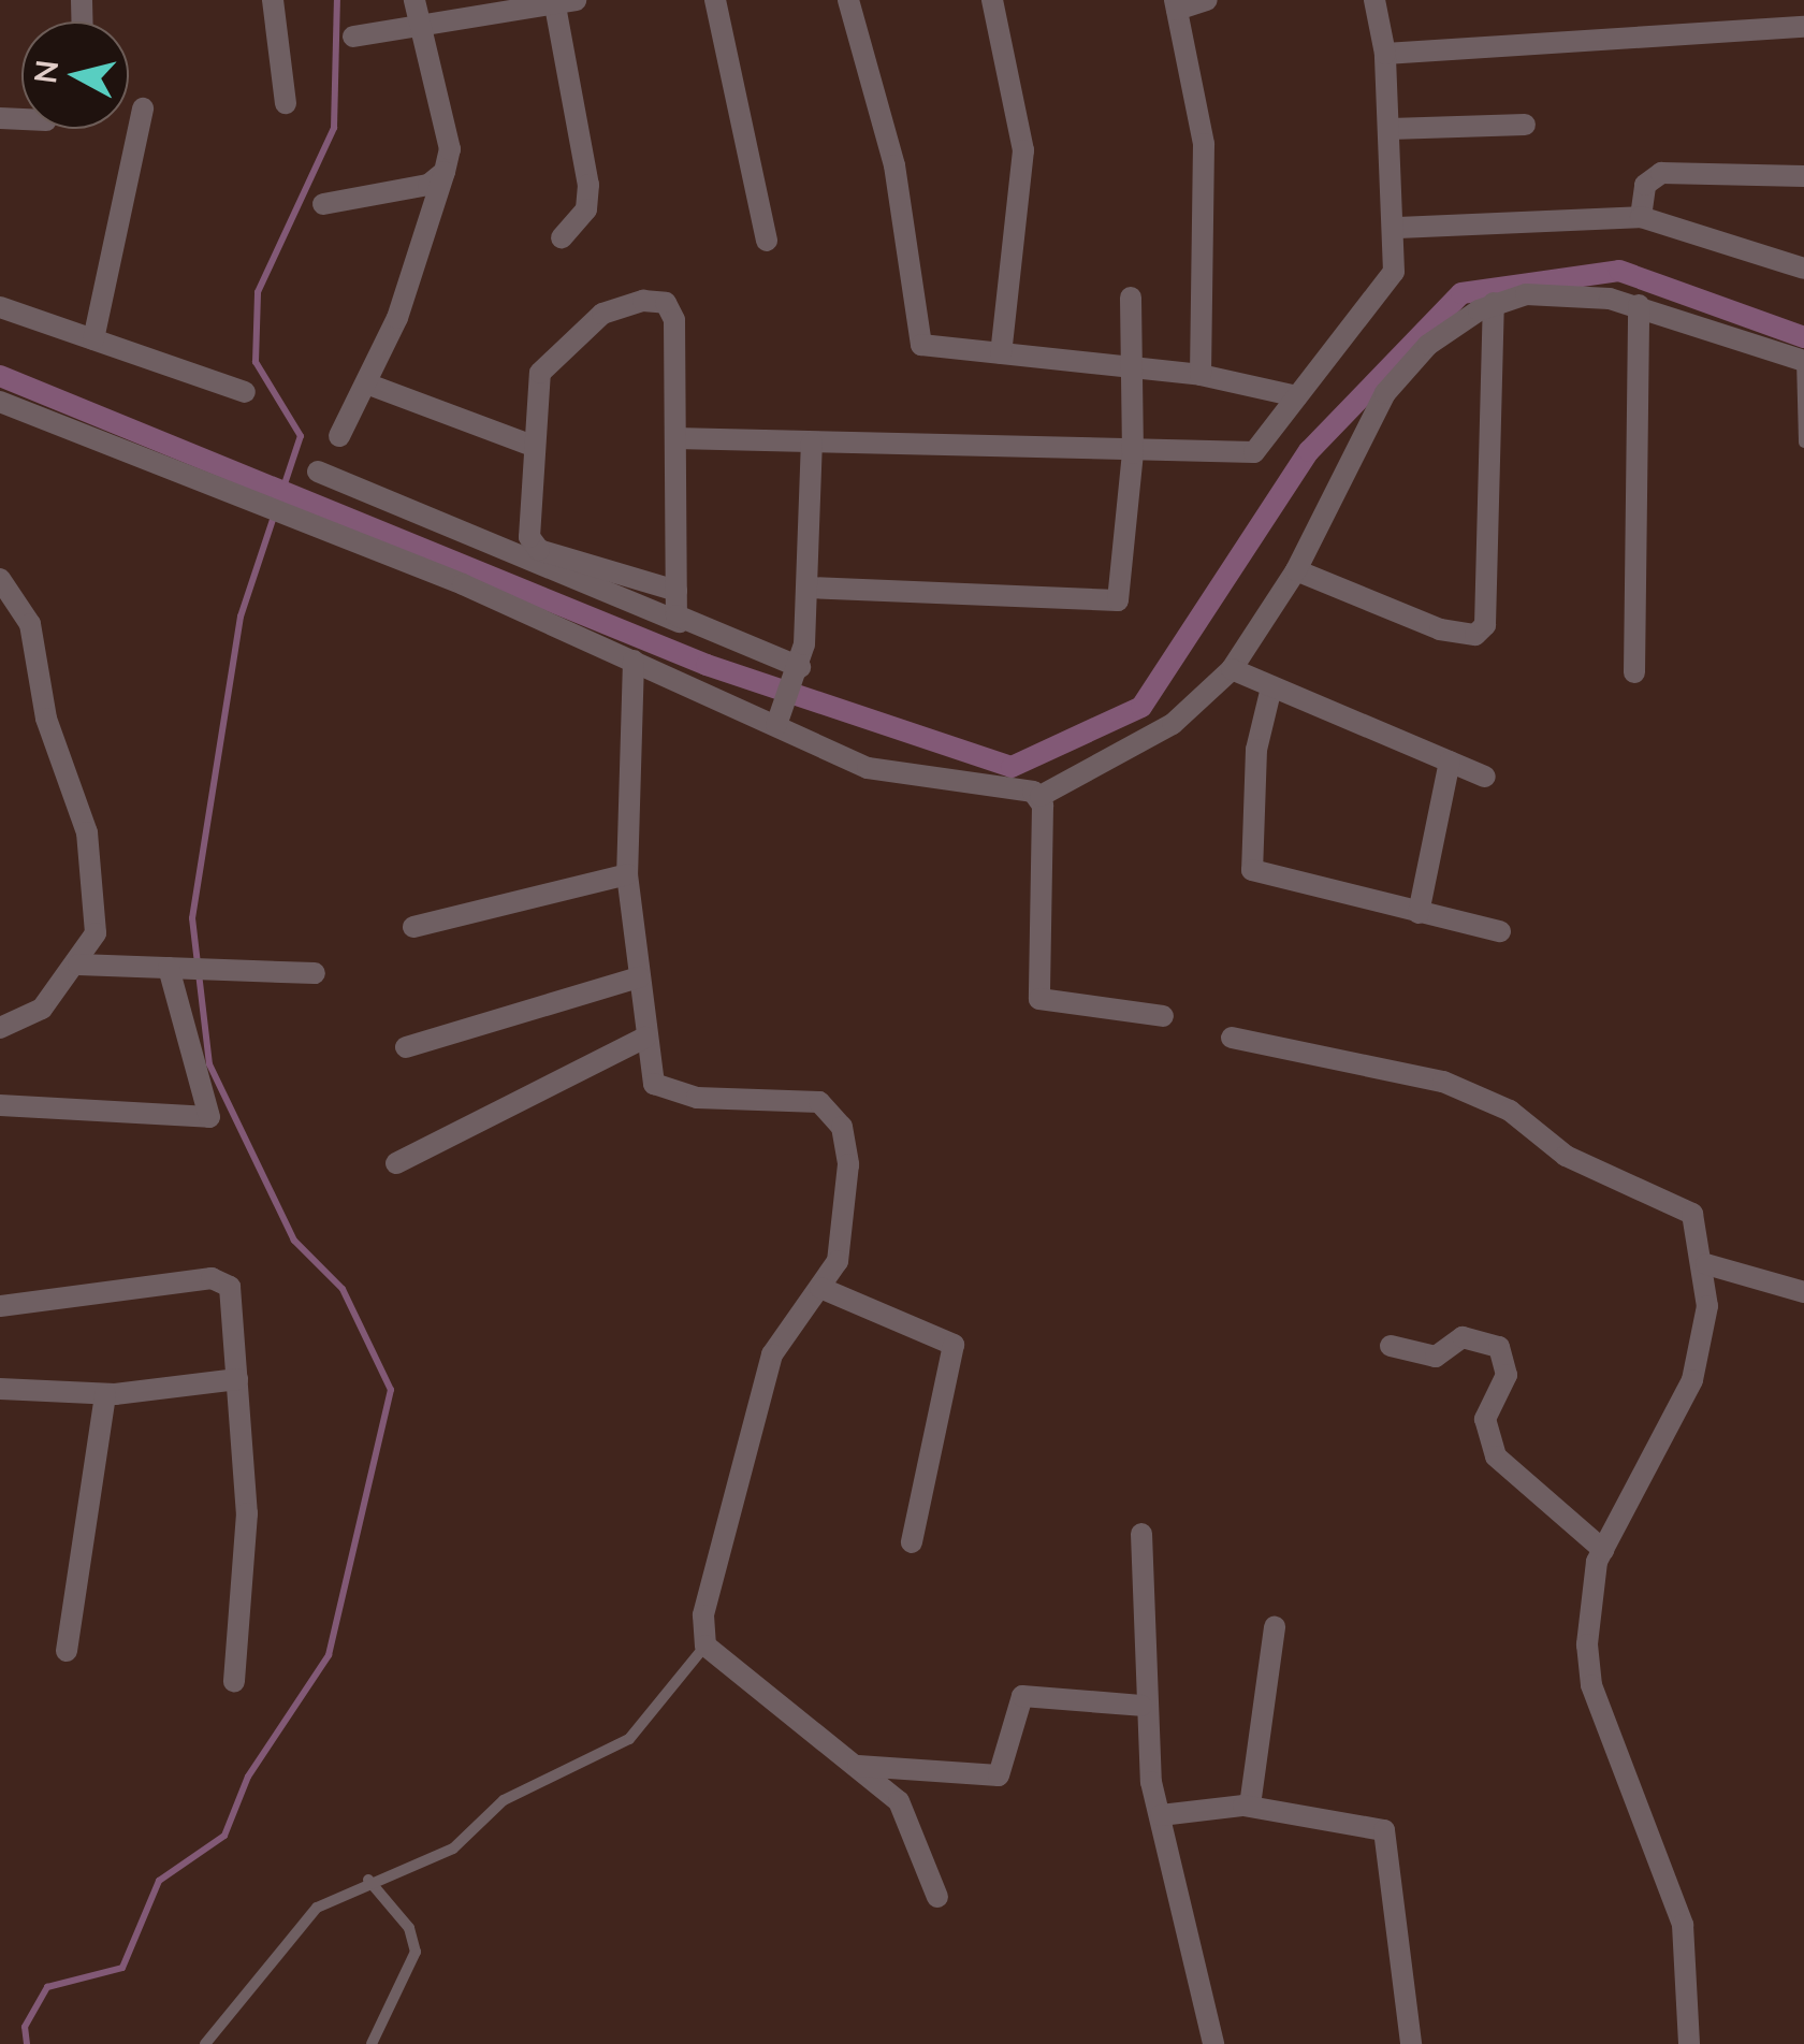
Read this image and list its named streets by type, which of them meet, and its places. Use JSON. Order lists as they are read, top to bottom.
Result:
{
  "north": "left"
}
